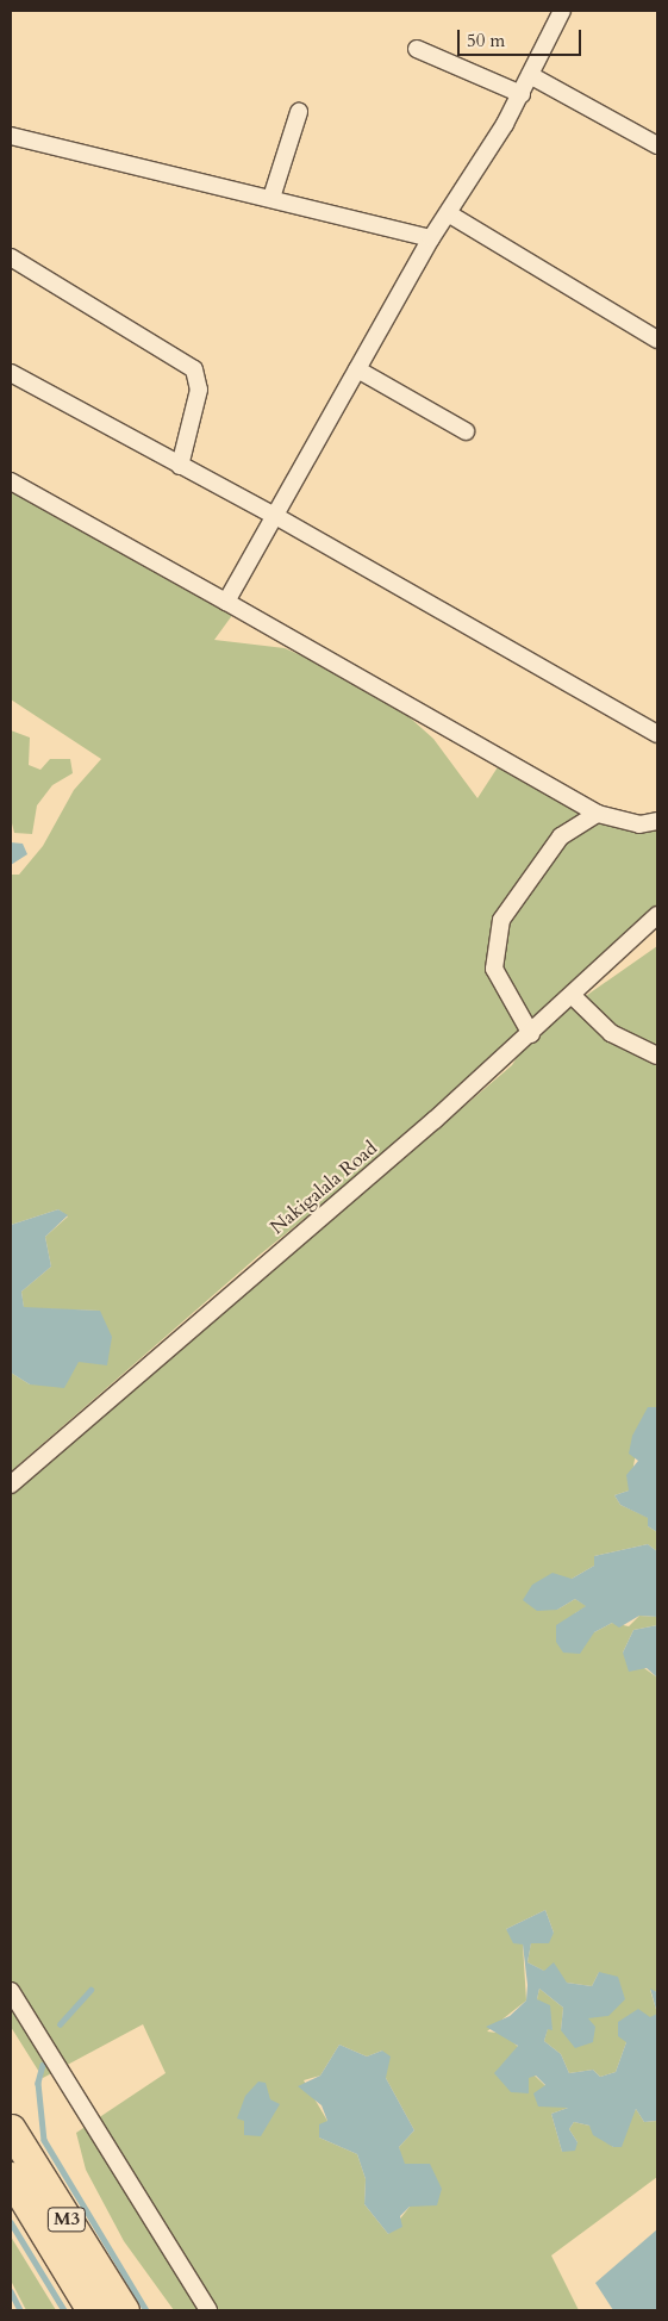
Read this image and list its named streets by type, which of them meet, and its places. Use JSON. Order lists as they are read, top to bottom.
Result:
{
  "streets": {
    "highway": ["M3"],
    "street": ["Nakigalala Road"]
  },
  "scale_bar": "50 m"
}
